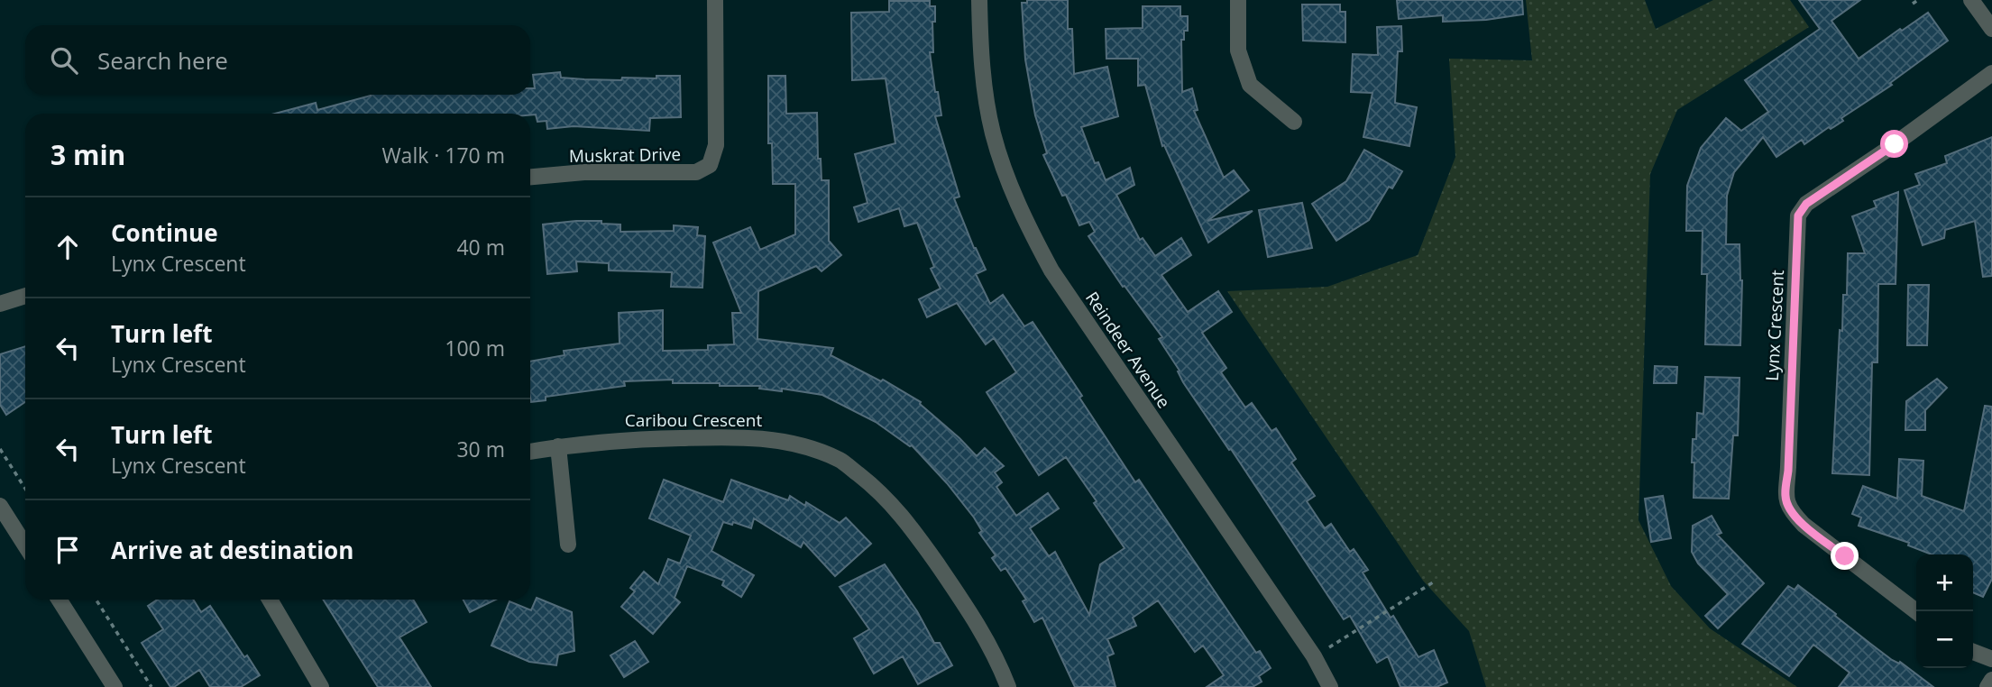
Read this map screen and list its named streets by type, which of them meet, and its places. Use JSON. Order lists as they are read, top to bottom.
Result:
{
  "streets": {
    "street": [
      "Muskrat Drive",
      "Lynx Crescent",
      "Reindeer Avenue",
      "Caribou Crescent"
    ]
  },
  "page": {
    "search": "Search here",
    "heading": ["3 min", "Walk · 170 m"],
    "list": [
      ["Continue", "Lynx Crescent", "40 m"],
      ["Turn left", "Lynx Crescent", "100 m"],
      ["Turn left", "Lynx Crescent", "30 m"],
      "Arrive at destination"
    ],
    "map_buttons": ["+", "−"]
  }
}
